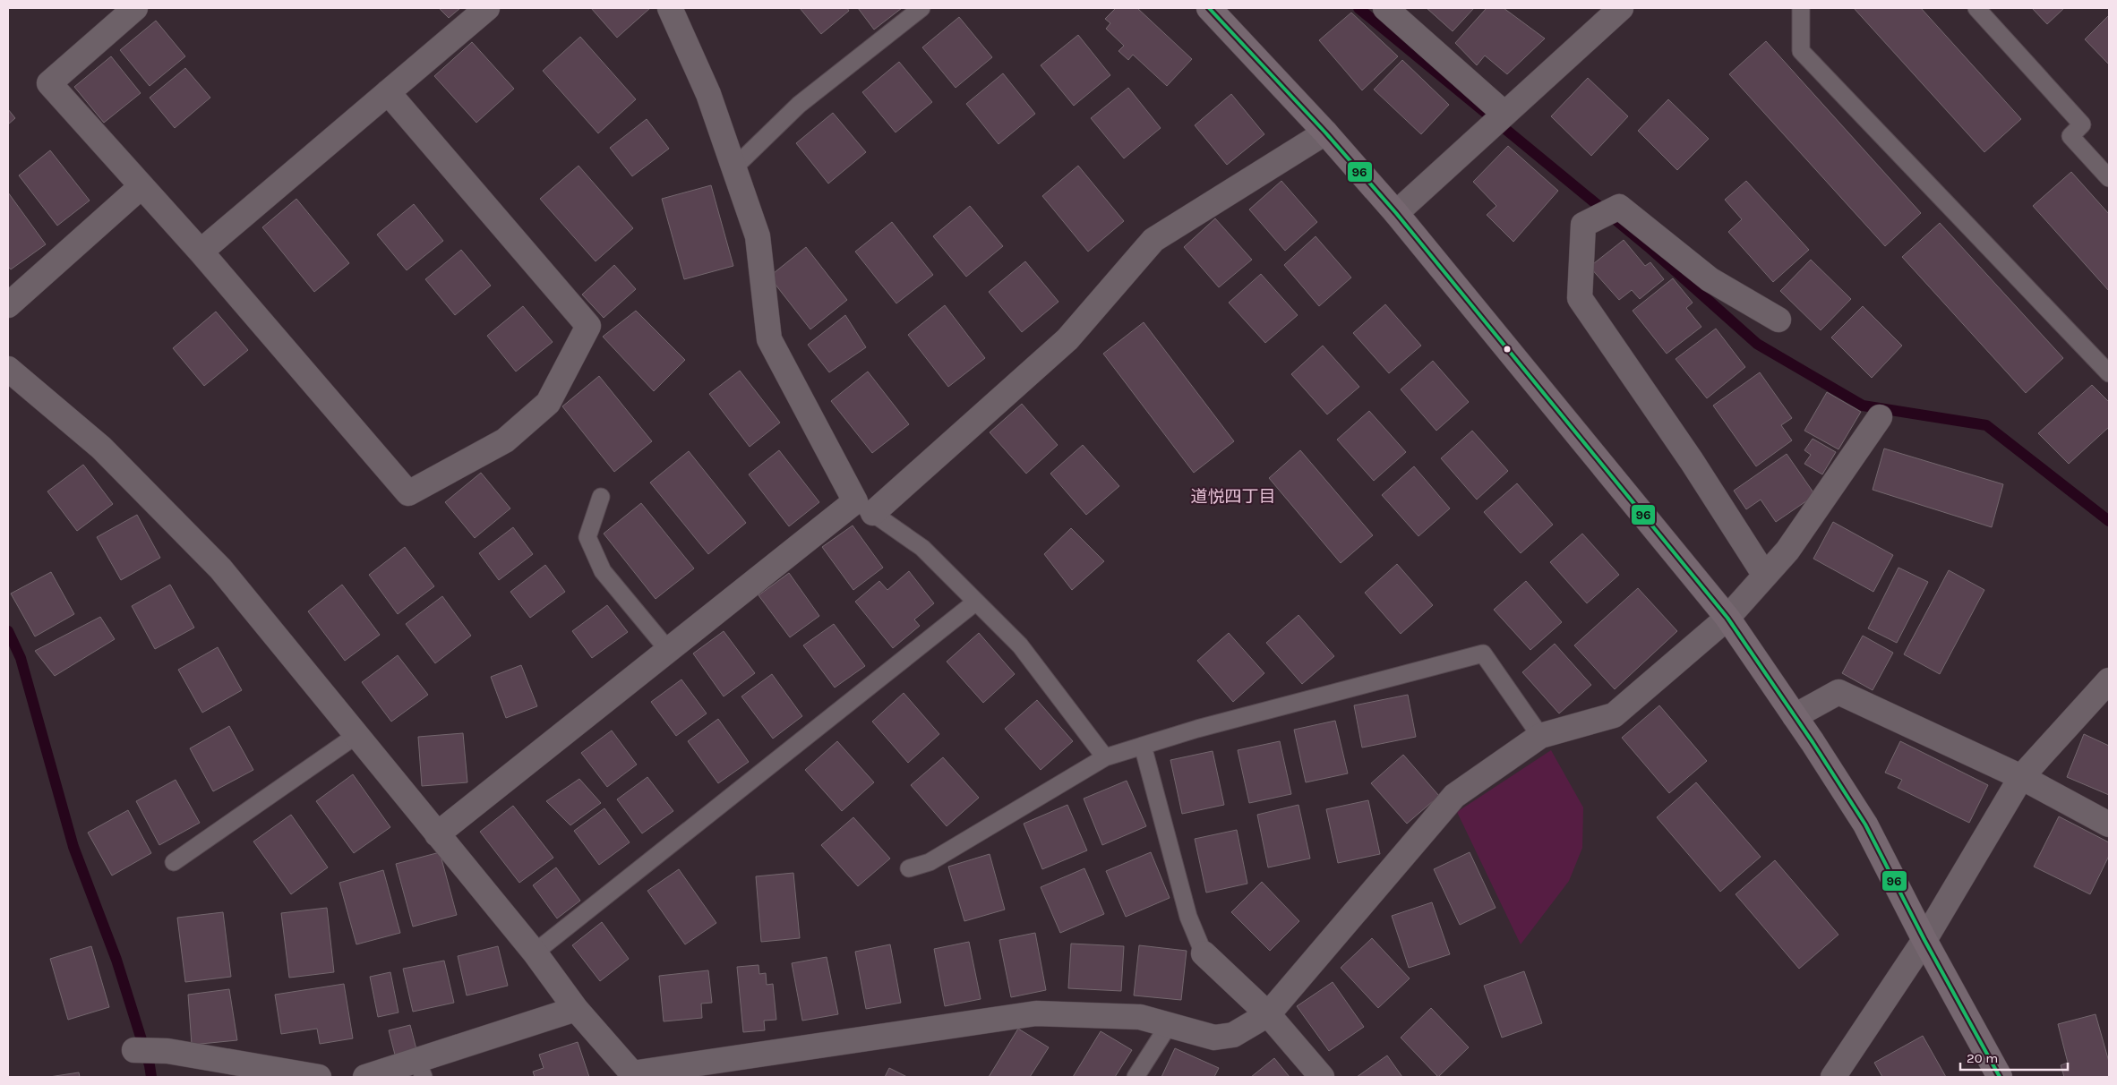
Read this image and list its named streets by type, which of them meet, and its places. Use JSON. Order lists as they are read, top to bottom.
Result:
{
  "districts": ["道悦四丁目"],
  "lines": ["transit line 96"],
  "scale_bar": "20 m"
}
